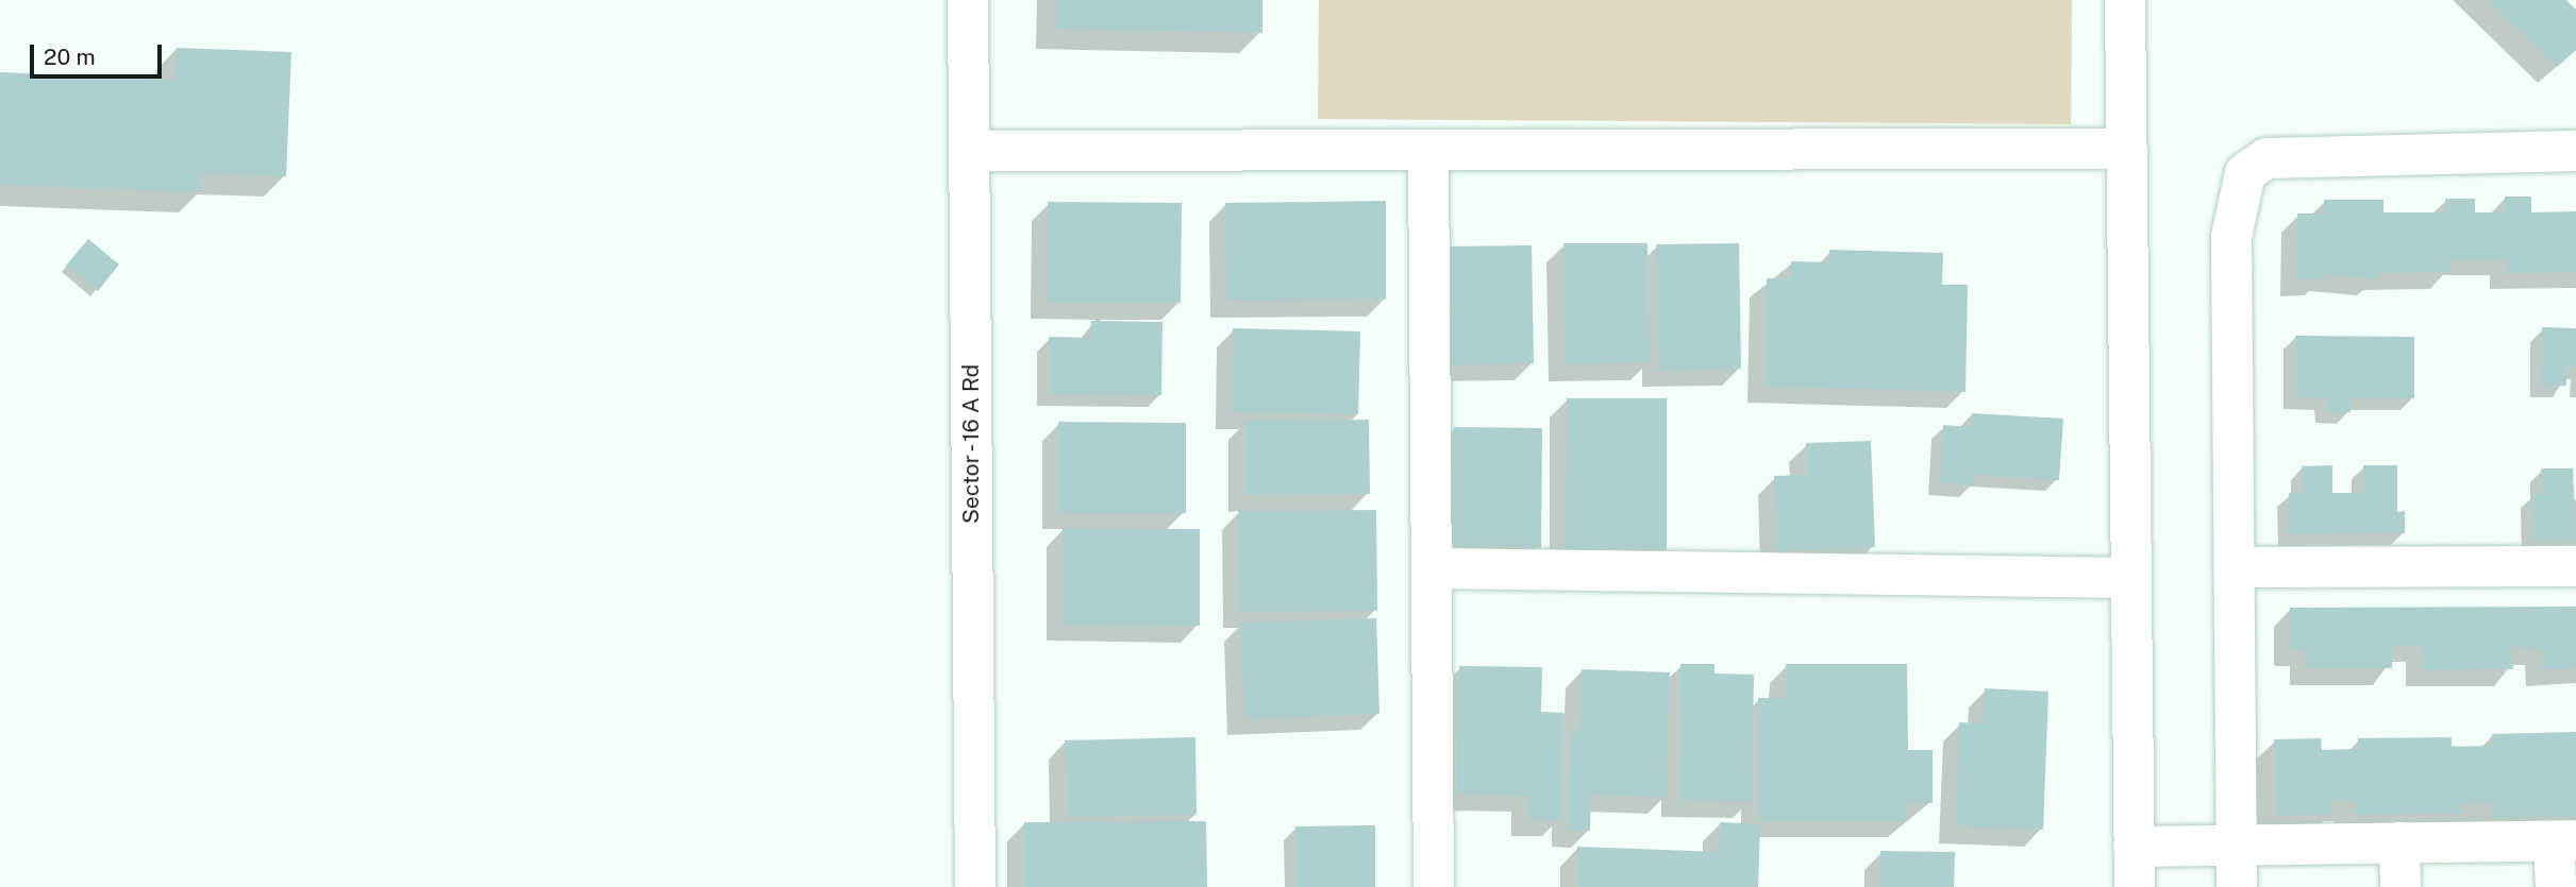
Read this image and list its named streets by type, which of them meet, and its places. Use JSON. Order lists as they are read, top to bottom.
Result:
{
  "streets": {
    "street": ["Sector - 16 A Rd"]
  },
  "scale_bar": "20 m"
}
